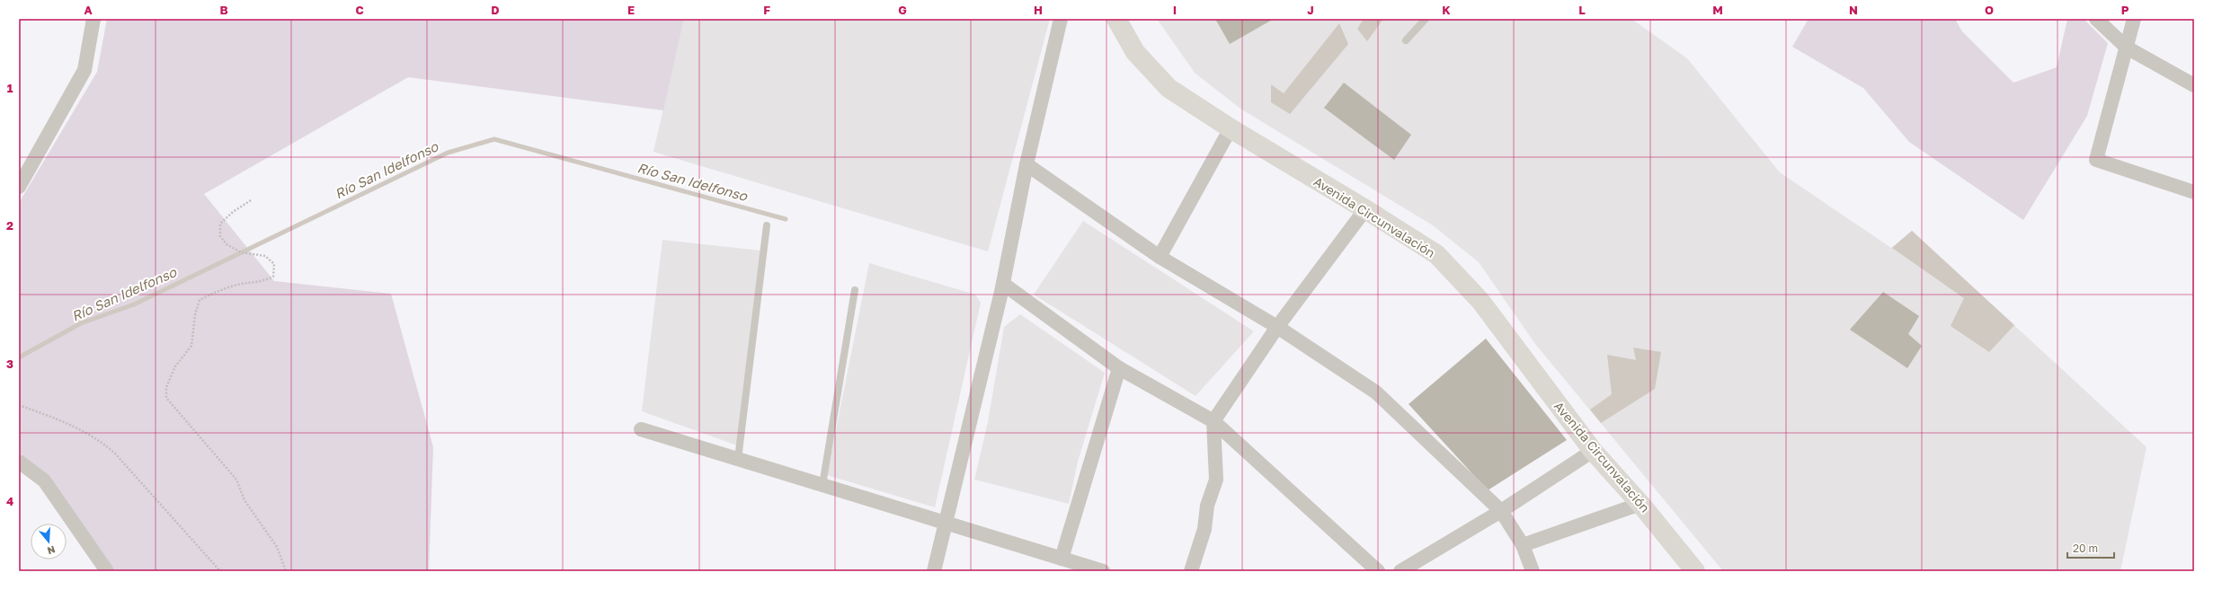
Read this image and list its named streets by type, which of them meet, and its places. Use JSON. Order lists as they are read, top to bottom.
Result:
{
  "streets": {
    "highway": ["Avenida Circunvalación"]
  },
  "water": ["Río San Idelfonso"],
  "scale_bar": "20 m",
  "north": "bottom",
  "grid": {
    "columns": [
      "A",
      "B",
      "C",
      "D",
      "E",
      "F",
      "G",
      "H",
      "I",
      "J",
      "K",
      "L",
      "M",
      "N",
      "O",
      "P"
    ],
    "rows": [
      "1",
      "2",
      "3",
      "4"
    ]
  }
}
